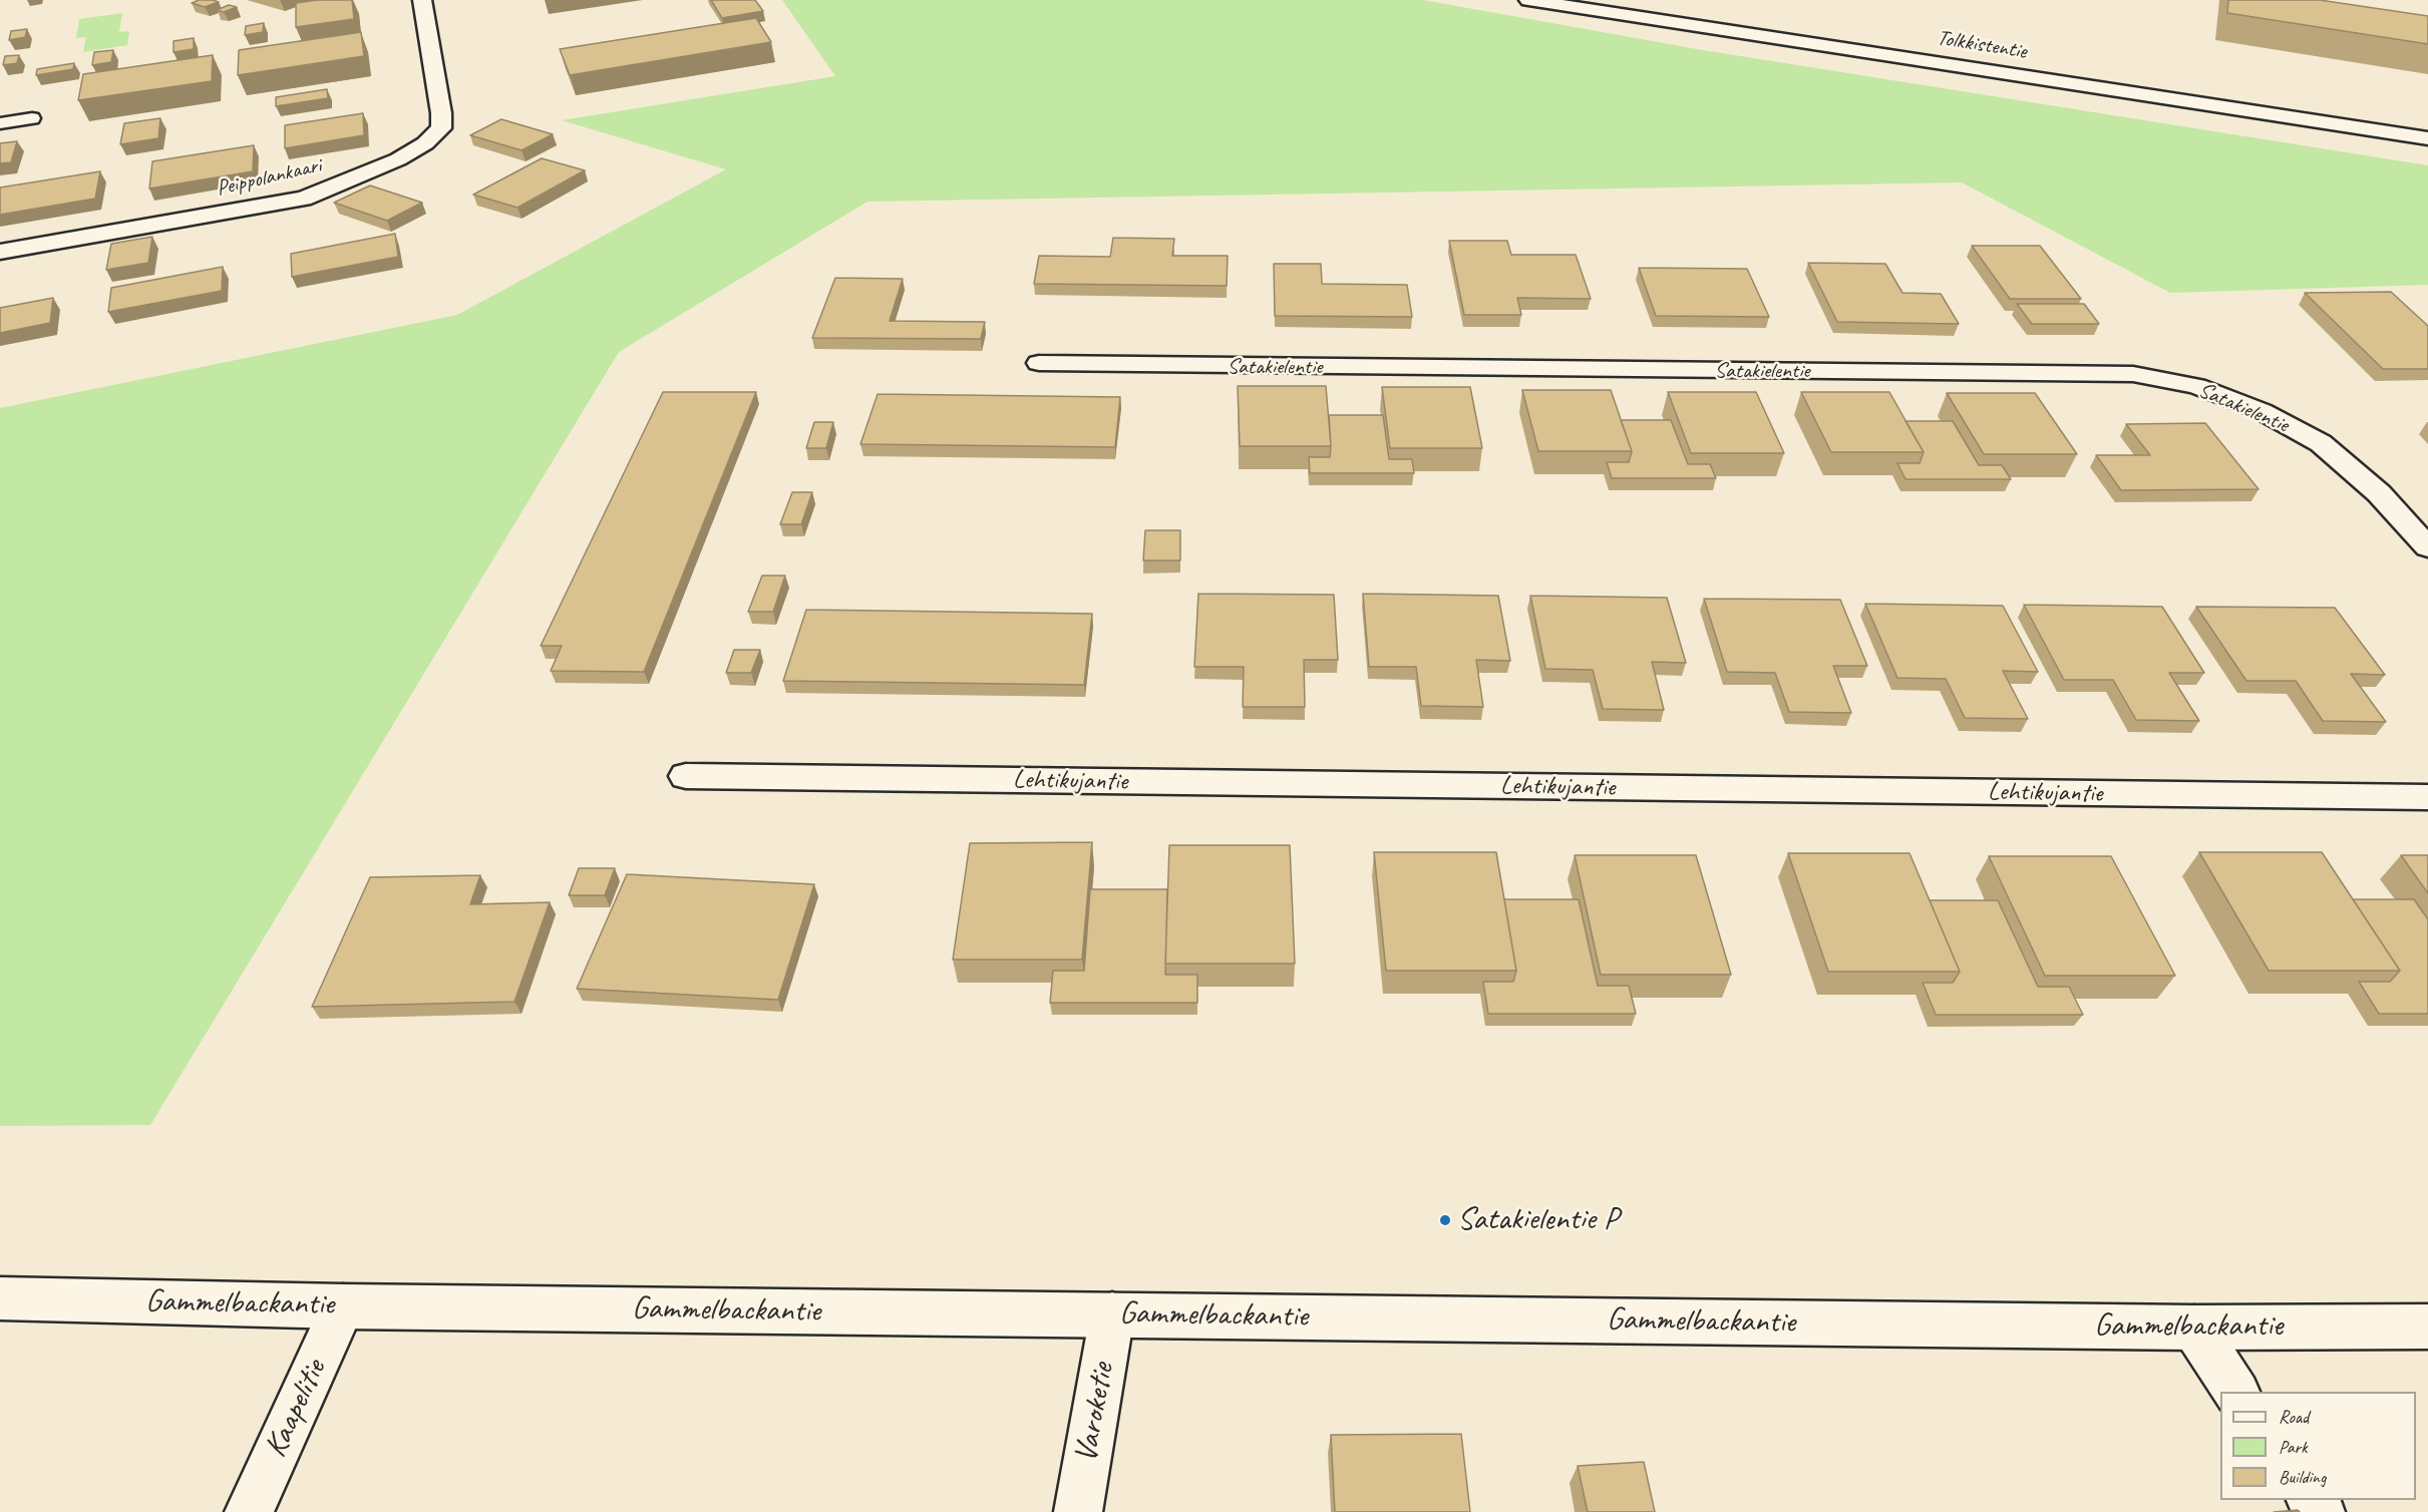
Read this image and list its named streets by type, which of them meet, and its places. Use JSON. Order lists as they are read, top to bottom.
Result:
{
  "streets": {
    "street": [
      "Tolkkistentie",
      "Peippolankaari",
      "Satakielentie",
      "Lehtikujantie",
      "Gammelbackantie",
      "Kaapelitie",
      "Varoketie"
    ]
  },
  "crossings": [
    ["Gammelbackantie", "Kaapelitie"],
    ["Gammelbackantie", "Varoketie"]
  ],
  "places": ["Satakielentie P"],
  "legend": ["Road", "Park", "Building"]
}
